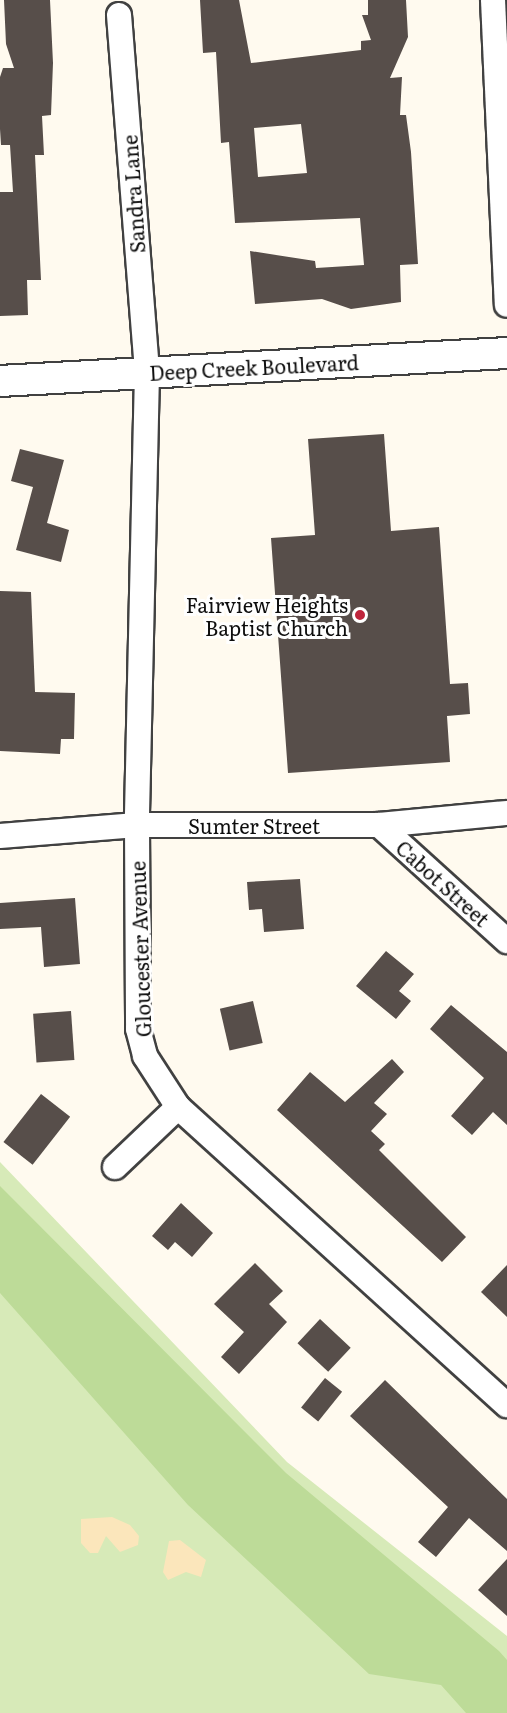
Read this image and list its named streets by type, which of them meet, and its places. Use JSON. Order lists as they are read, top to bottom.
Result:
{
  "streets": {
    "street": [
      "Sandra Lane",
      "Deep Creek Boulevard",
      "Sumter Street",
      "Cabot Street",
      "Gloucester Avenue"
    ]
  },
  "crossings": [
    ["Sandra Lane", "Deep Creek Boulevard"],
    ["Sandra Lane", "Gloucester Avenue"],
    ["Deep Creek Boulevard", "Gloucester Avenue"],
    ["Sumter Street", "Cabot Street"],
    ["Sumter Street", "Gloucester Avenue"]
  ],
  "places": ["Fairview Heights Baptist Church"]
}
